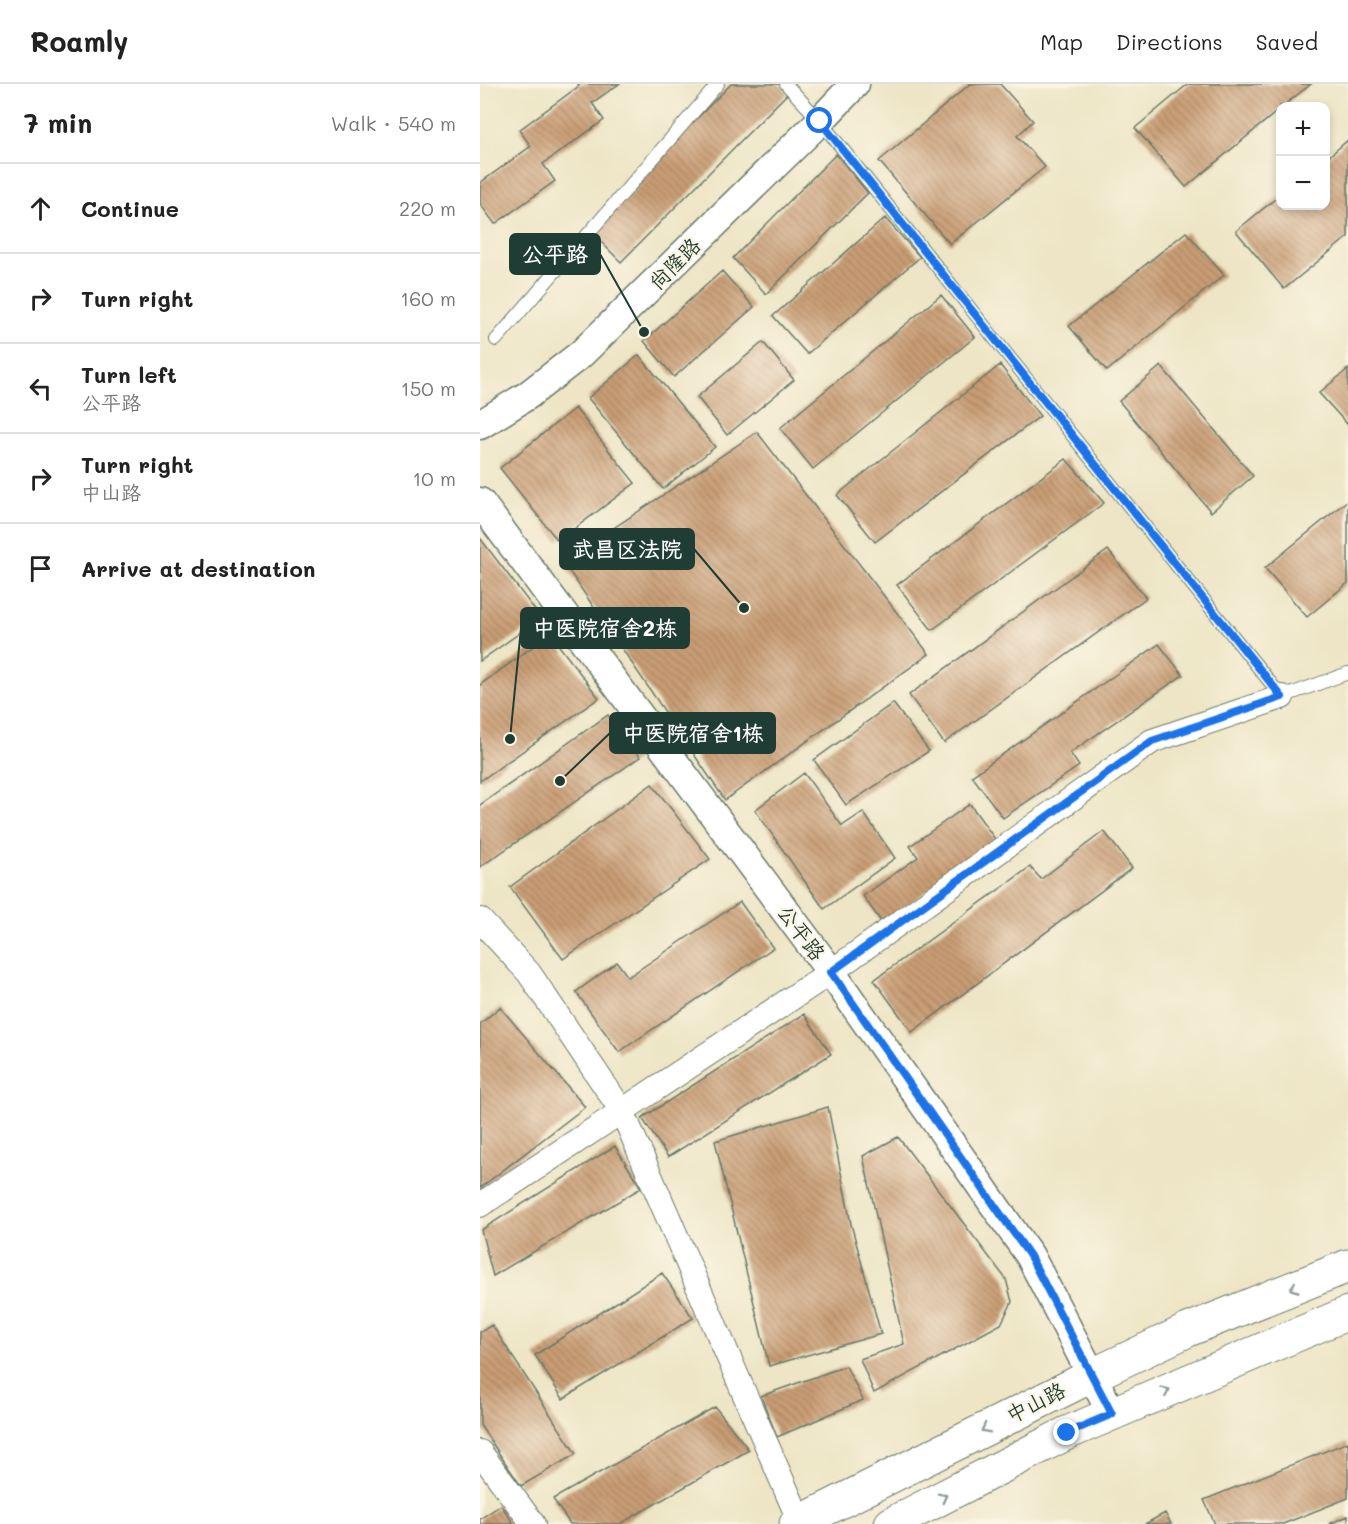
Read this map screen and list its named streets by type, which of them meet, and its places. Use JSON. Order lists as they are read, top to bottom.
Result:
{
  "streets": {
    "main road": ["中山路"],
    "street": ["尚隆路", "公平路"]
  },
  "crossings": [
    ["公平路", "中山路"]
  ],
  "places": [
    "公平路",
    "武昌区法院",
    "中医院宿舍2栋",
    "中医院宿舍1栋"
  ],
  "page": {
    "header": "Roamly",
    "nav": ["Map", "Directions", "Saved"],
    "heading": ["7 min", "Walk · 540 m"],
    "map_buttons": ["+", "−"],
    "list": [
      ["Continue", "220 m"],
      ["Turn right", "160 m"],
      ["Turn left", "公平路", "150 m"],
      ["Turn right", "中山路", "10 m"],
      "Arrive at destination"
    ]
  }
}
